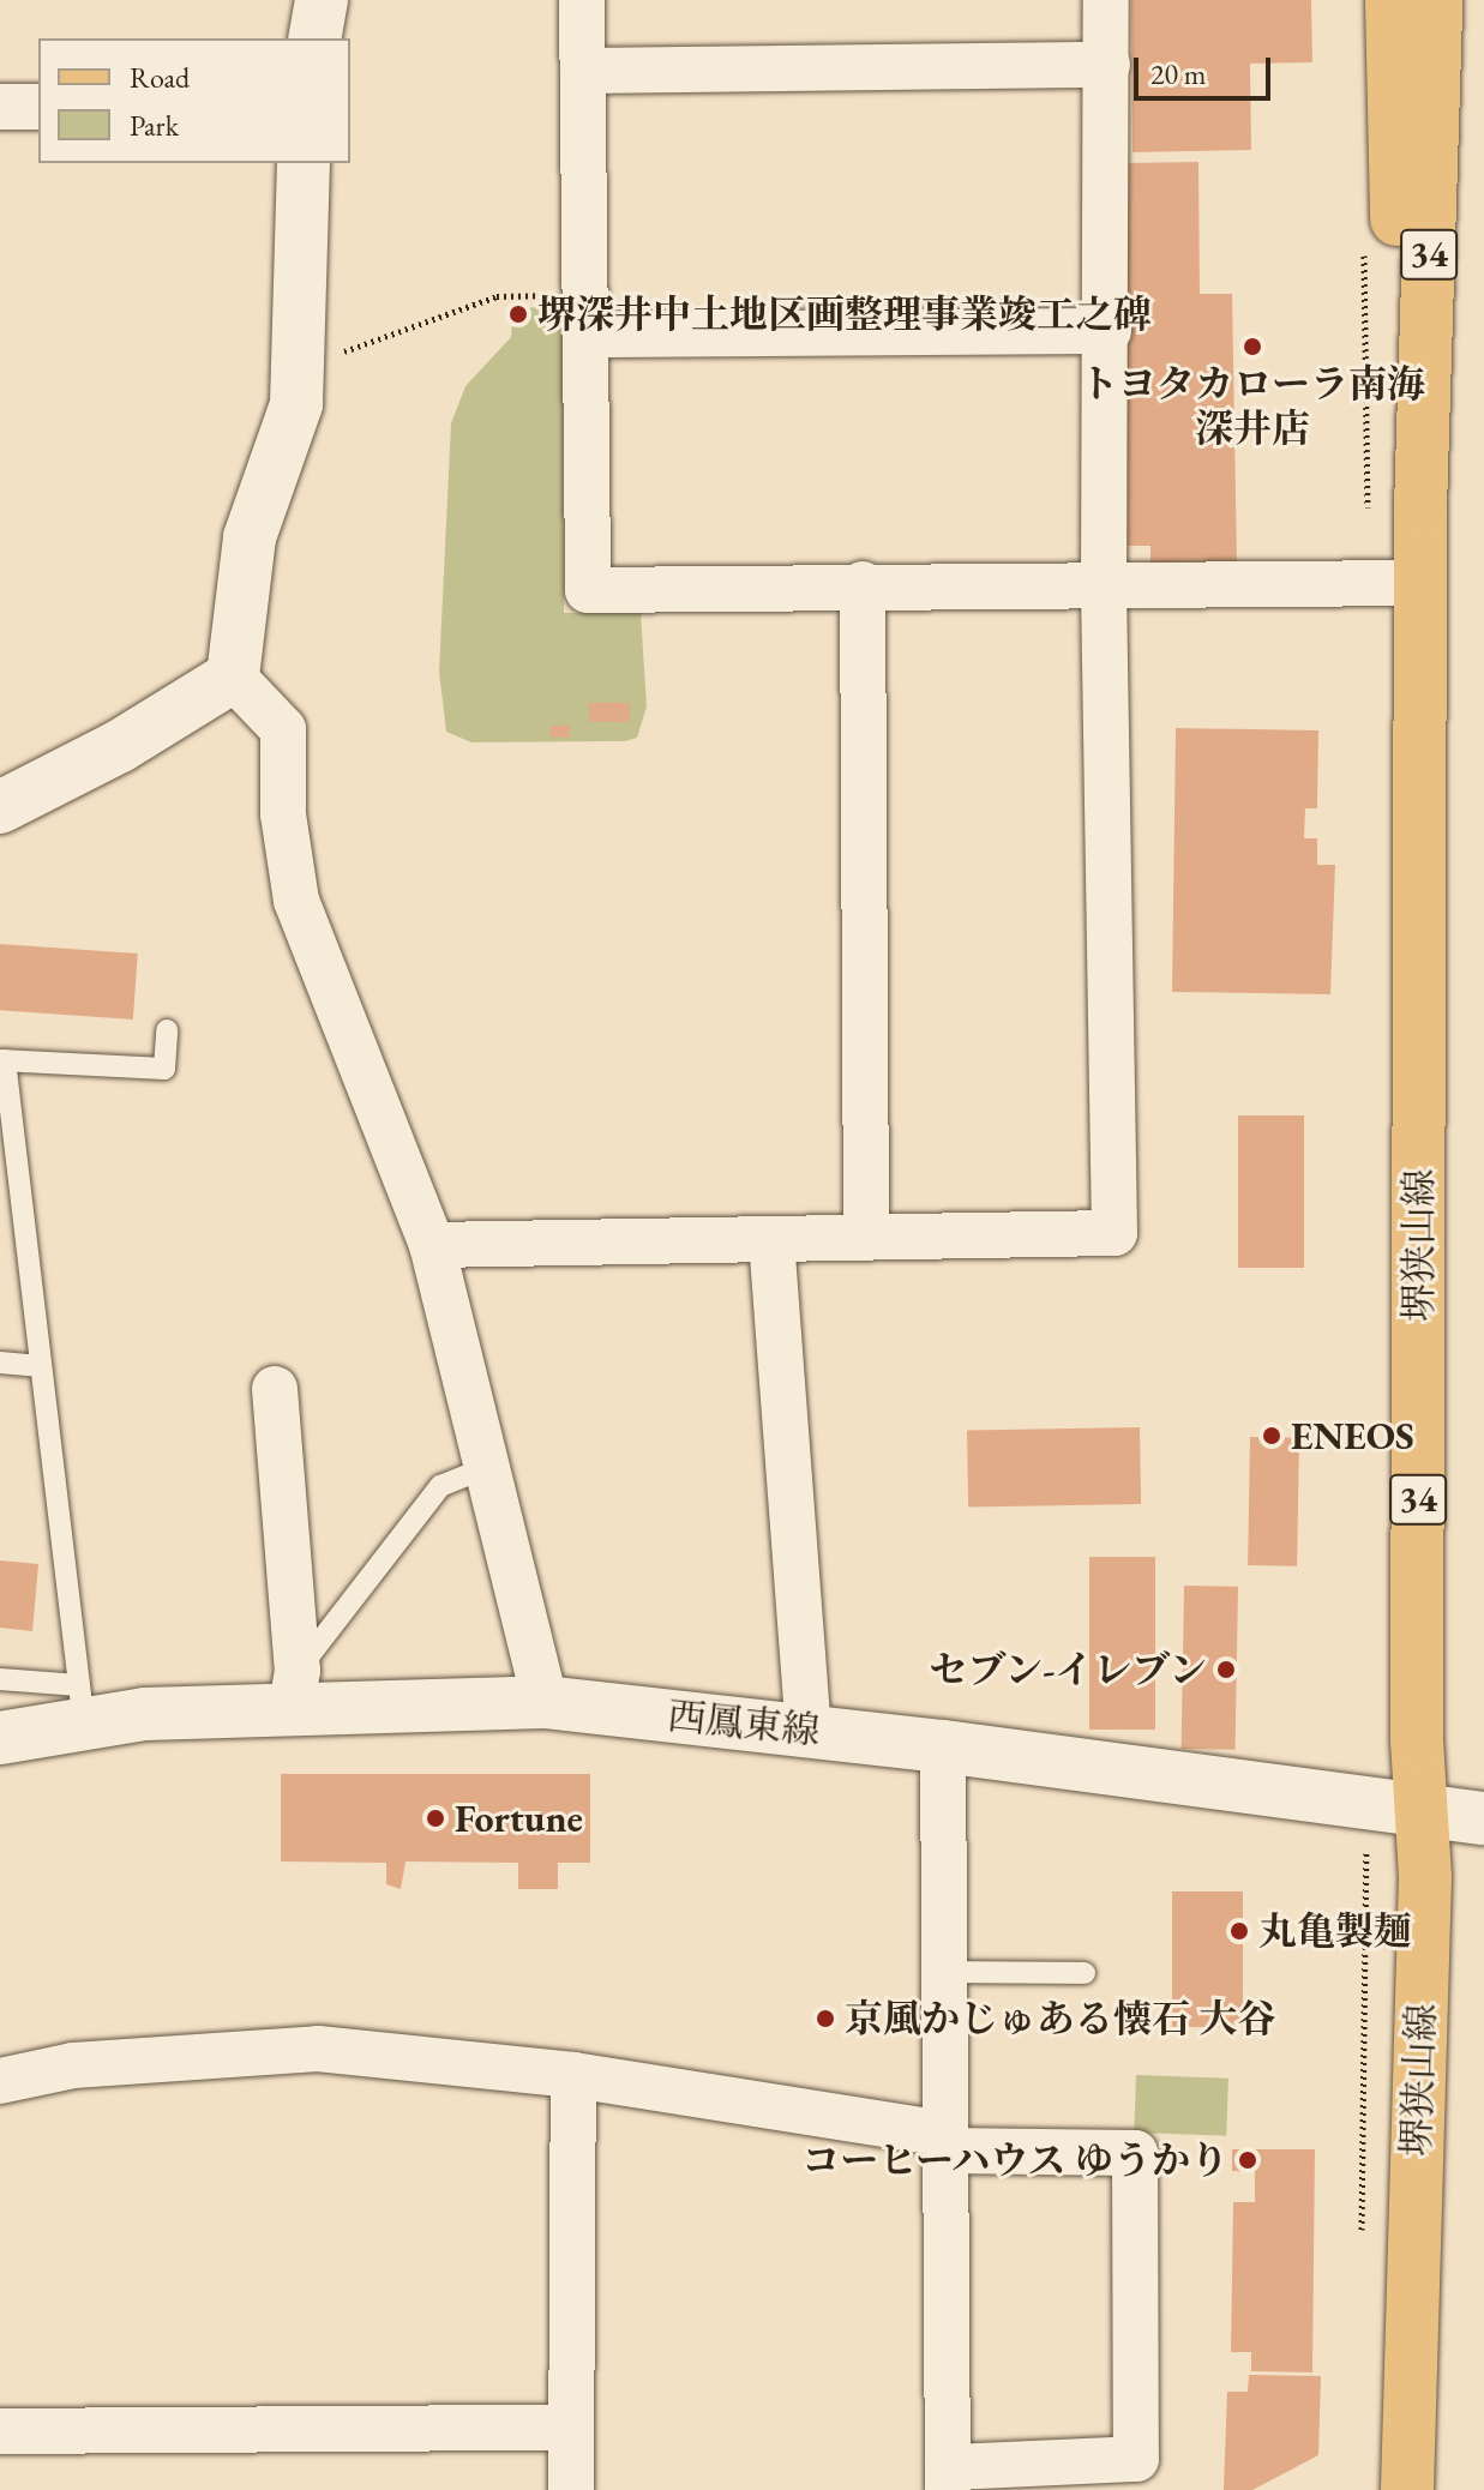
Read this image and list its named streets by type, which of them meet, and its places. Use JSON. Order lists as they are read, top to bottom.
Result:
{
  "streets": {
    "main road": ["34", "堺狭山線", "西鳳東線"]
  },
  "crossings": [
    ["堺狭山線", "西鳳東線"]
  ],
  "places": [
    "堺深井中土地区画整理事業竣工之碑",
    "トヨタカローラ南海 深井店",
    "ENEOS",
    "セブン-イレブン",
    "Fortune",
    "丸亀製麺",
    "京風かじゅある懐石 大谷",
    "コーヒーハウス ゆうかり"
  ],
  "legend": ["Road", "Park"],
  "scale_bar": "20 m"
}
